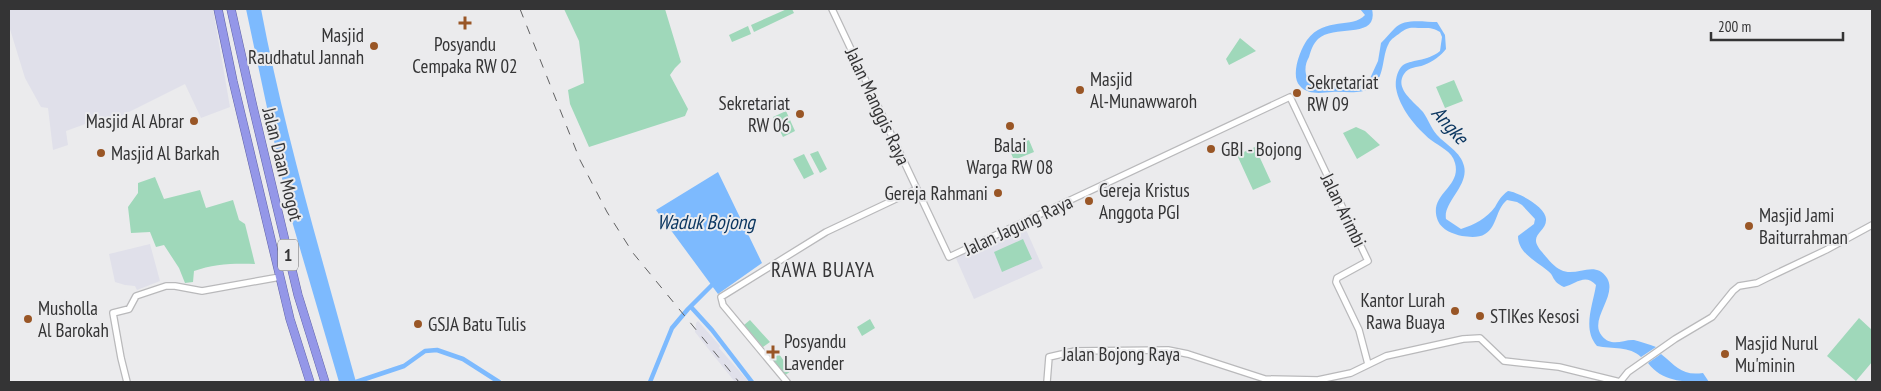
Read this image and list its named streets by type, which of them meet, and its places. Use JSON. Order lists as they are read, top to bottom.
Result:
{
  "streets": {
    "highway": ["Jalan Daan Mogot", "1"],
    "street": [
      "Jalan Manggis Raya",
      "Jalan Arimbi",
      "Jalan Jagung Raya",
      "Jalan Bojong Raya"
    ]
  },
  "crossings": [
    ["Jalan Manggis Raya", "Jalan Jagung Raya"],
    ["Jalan Arimbi", "Jalan Jagung Raya"],
    ["Jalan Arimbi", "Jalan Bojong Raya"]
  ],
  "districts": ["RAWA BUAYA"],
  "water": ["Angke", "Waduk Bojong"],
  "places": {
    "health": ["Posyandu Cempaka RW 02", "Posyandu Lavender"],
    "other": [
      "Masjid Raudhatul Jannah",
      "Masjid Al-Munawwaroh",
      "Sekretariat RW 09",
      "Sekretariat RW 06",
      "Masjid Al Abrar",
      "Balai Warga RW 08",
      "GBI - Bojong",
      "Masjid Al Barkah",
      "Gereja Rahmani",
      "Gereja Kristus Anggota PGI",
      "Masjid Jami Baiturrahman",
      "Kantor Lurah Rawa Buaya",
      "STIKes Kesosi",
      "Musholla Al Barokah",
      "GSJA Batu Tulis",
      "Masjid Nurul Mu'minin"
    ]
  },
  "scale_bar": "200 m"
}
